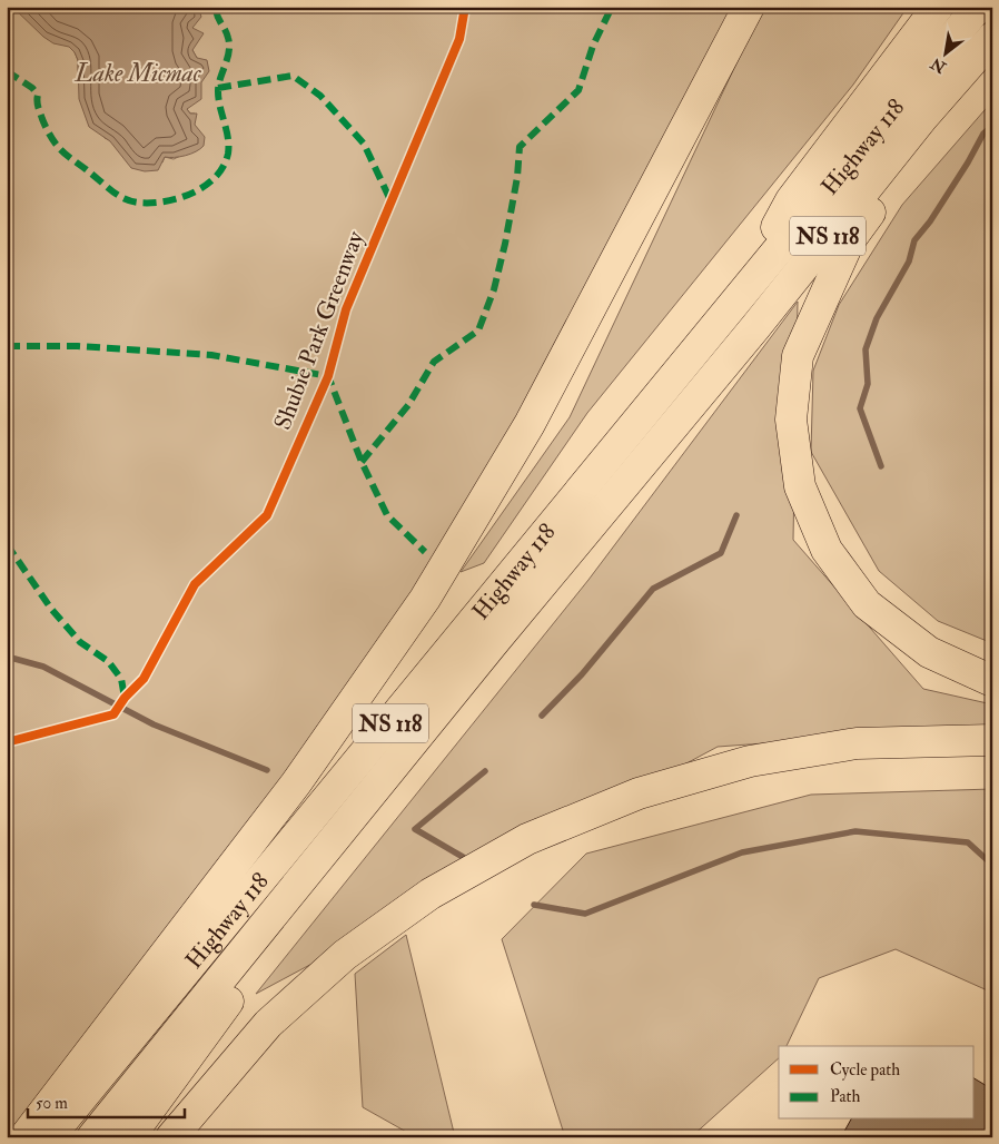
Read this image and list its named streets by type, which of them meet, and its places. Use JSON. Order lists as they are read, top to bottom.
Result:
{
  "streets": {
    "highway": ["Highway 118", "NS 118"],
    "cycle path": ["Shubie Park Greenway"]
  },
  "water": ["Lake Micmac"],
  "legend": ["Cycle path", "Path"],
  "scale_bar": "50 m",
  "north": "bottom left"
}
